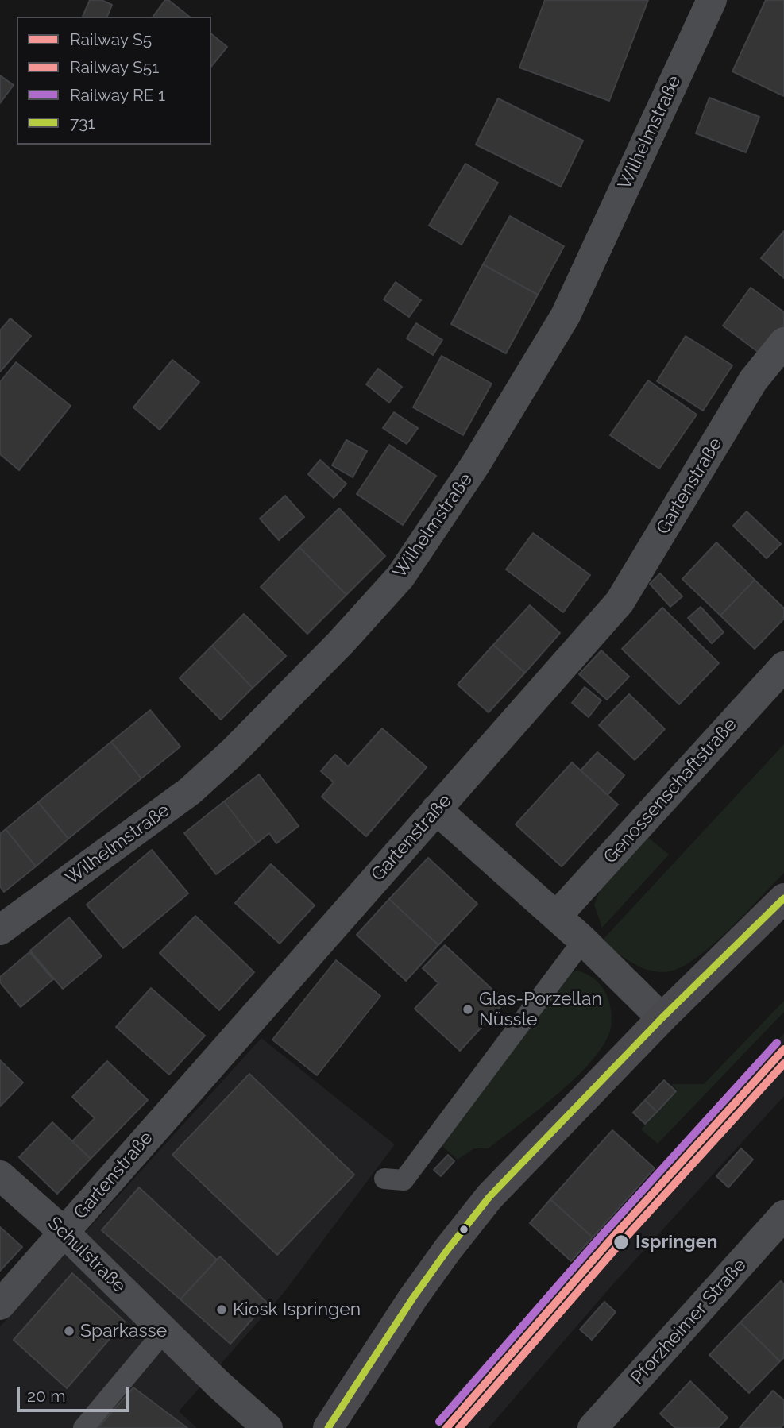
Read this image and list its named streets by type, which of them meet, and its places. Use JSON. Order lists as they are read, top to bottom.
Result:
{
  "streets": {
    "street": [
      "Wilhelmstraße",
      "Gartenstraße",
      "Genossenschaftstraße",
      "Schulstraße",
      "Pforzheimer Straße"
    ]
  },
  "crossings": [
    ["Gartenstraße", "Schulstraße"]
  ],
  "places": [
    "Glas-Porzellan Nüssle",
    "Ispringen",
    "Kiosk Ispringen",
    "Sparkasse"
  ],
  "lines": ["transit line 731", "rail line S5", "rail line S51"],
  "legend": [
    "Railway S5",
    "Railway S51",
    "Railway RE 1",
    "731"
  ],
  "scale_bar": "20 m"
}
